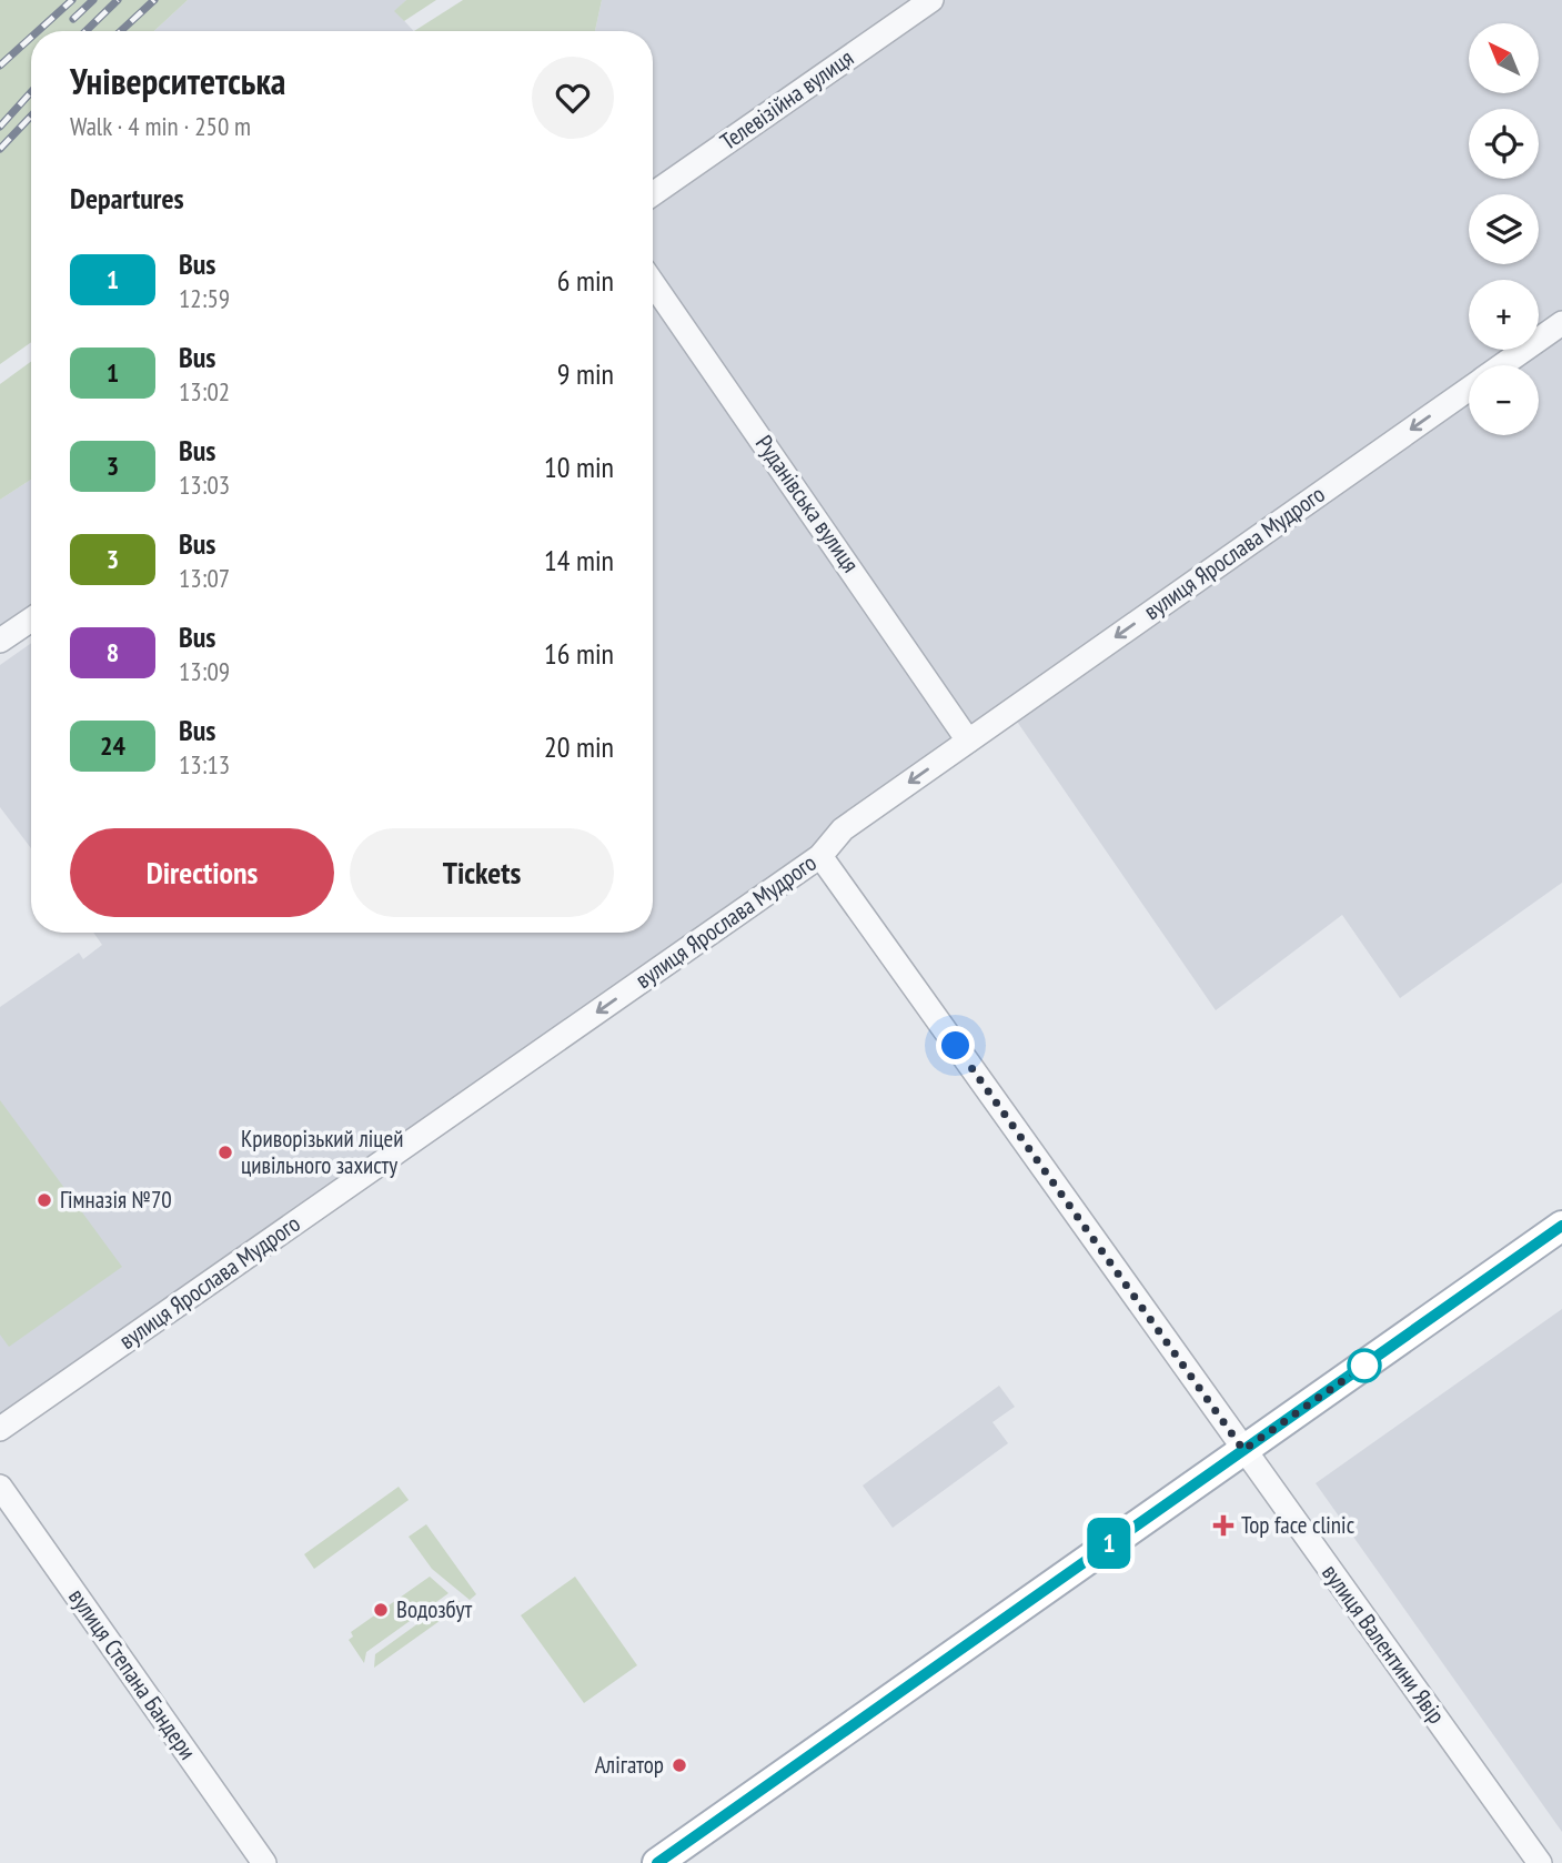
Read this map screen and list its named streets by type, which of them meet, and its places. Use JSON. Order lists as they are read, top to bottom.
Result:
{
  "streets": {
    "street": [
      "Телевізійна вулиця",
      "Руданівська вулиця",
      "вулиця Ярослава Мудрого",
      "вулиця Валентини Явір",
      "вулиця Степана Бандери"
    ]
  },
  "crossings": [
    ["Руданівська вулиця", "вулиця Ярослава Мудрого"],
    ["вулиця Ярослава Мудрого", "вулиця Валентини Явір"]
  ],
  "one_way": ["вулиця Ярослава Мудрого"],
  "places": {
    "other": [
      "Криворізький ліцей цивільного захисту",
      "Гімназія №70",
      "Водозбут",
      "Алігатор"
    ],
    "health": ["Top face clinic"]
  },
  "lines": ["bus line 1"],
  "north": "top left",
  "page": {
    "on_map": "1",
    "map_buttons": ["+", "−"],
    "heading": [
      ["Університетська", "Walk · 4 min · 250 m"],
      "Departures"
    ],
    "list": [
      {
        "mark": "1",
        "name": "Bus",
        "note": "12:59",
        "value": "6 min"
      },
      {
        "mark": "1",
        "name": "Bus",
        "note": "13:02",
        "value": "9 min"
      },
      {
        "mark": "3",
        "name": "Bus",
        "note": "13:03",
        "value": "10 min"
      },
      {
        "mark": "3",
        "name": "Bus",
        "note": "13:07",
        "value": "14 min"
      },
      {
        "mark": "8",
        "name": "Bus",
        "note": "13:09",
        "value": "16 min"
      },
      {
        "mark": "24",
        "name": "Bus",
        "note": "13:13",
        "value": "20 min"
      }
    ],
    "buttons": ["Directions", "Tickets"]
  }
}
